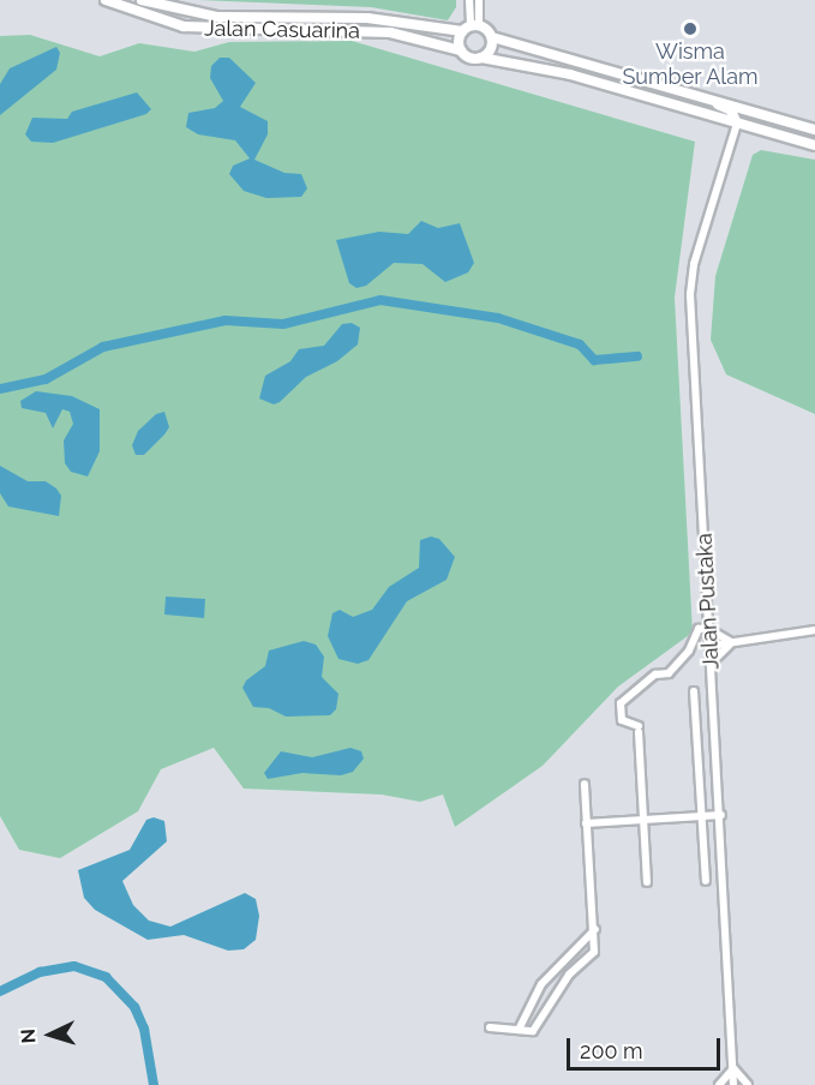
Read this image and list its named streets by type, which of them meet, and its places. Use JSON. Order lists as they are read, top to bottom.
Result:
{
  "streets": {
    "main road": ["Jalan Casuarina"],
    "street": ["Jalan Pustaka"]
  },
  "crossings": [
    ["Jalan Casuarina", "Jalan Pustaka"]
  ],
  "places": ["Wisma Sumber Alam"],
  "scale_bar": "200 m",
  "north": "left"
}
